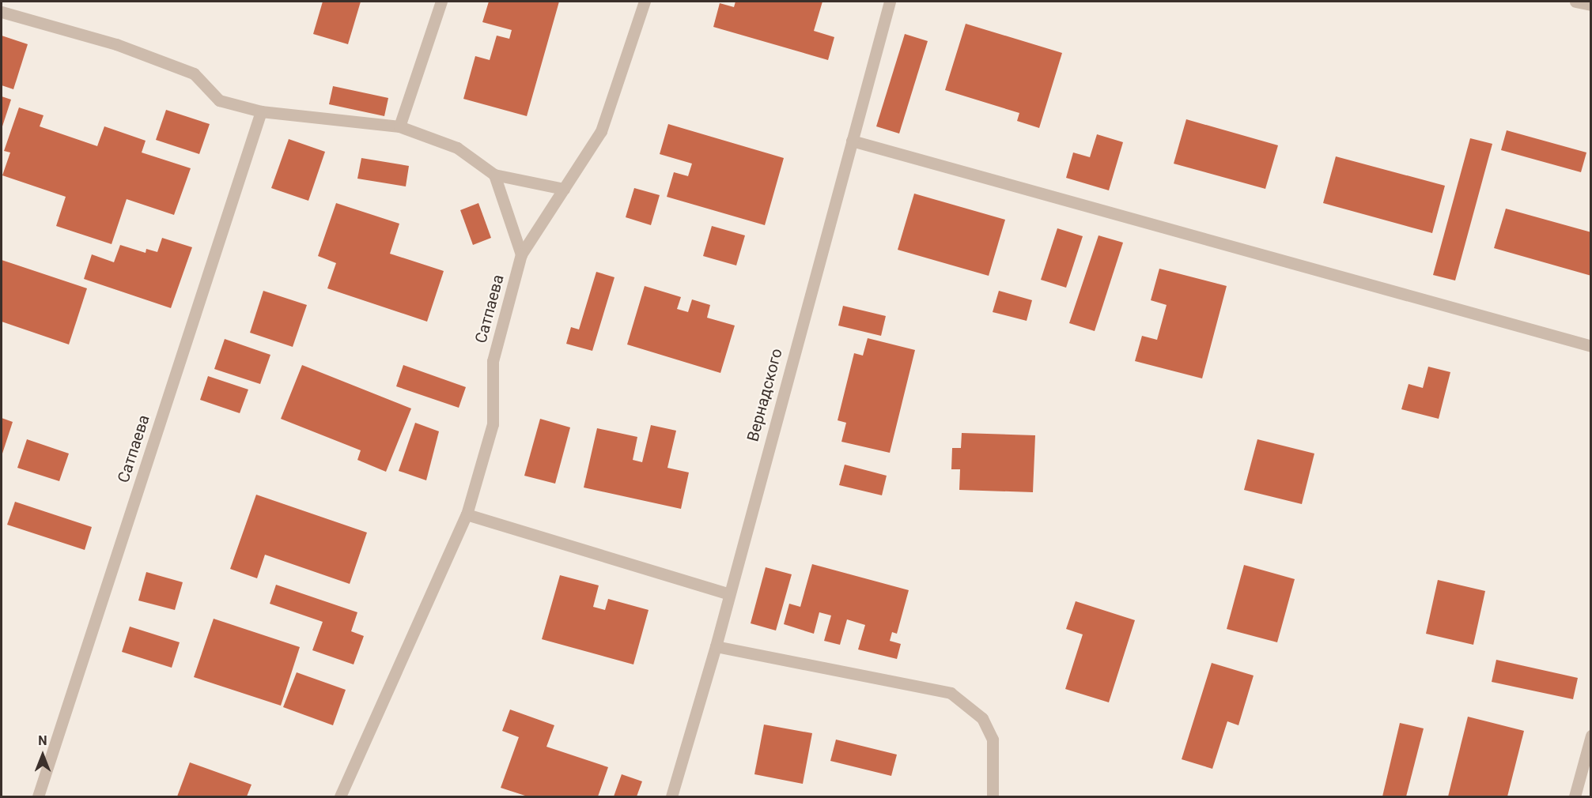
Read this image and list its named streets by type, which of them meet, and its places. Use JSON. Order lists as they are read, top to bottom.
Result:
{
  "streets": {
    "street": ["Сатпаева", "Вернадского"]
  },
  "north": "top"
}
